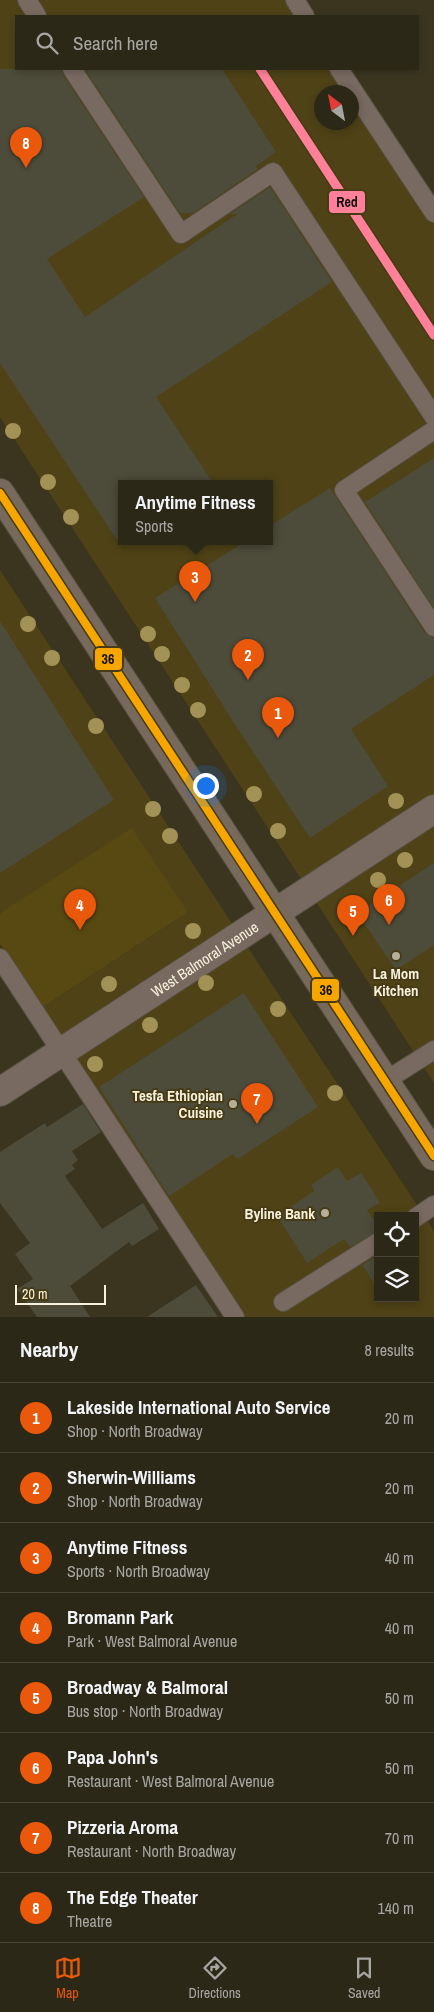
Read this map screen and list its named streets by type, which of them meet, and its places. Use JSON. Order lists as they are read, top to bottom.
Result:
{
  "streets": {
    "street": ["West Balmoral Avenue"]
  },
  "places": ["La Mom Kitchen", "Tesfa Ethiopian Cuisine", "Byline Bank"],
  "lines": ["transit line Red", "transit line 36"],
  "scale_bar": "20 m",
  "north": "top left",
  "page": {
    "search": "Search here",
    "pins": [
      "8",
      "3",
      "2",
      "1",
      "6",
      "4",
      "5",
      "7"
    ],
    "popup": ["Anytime Fitness", "Sports"],
    "scale": "20 m",
    "heading": ["Nearby", "8 results"],
    "list": [
      {
        "mark": "1",
        "name": "Lakeside International Auto Service",
        "note": "Shop · North Broadway",
        "value": "20 m"
      },
      {
        "mark": "2",
        "name": "Sherwin-Williams",
        "note": "Shop · North Broadway",
        "value": "20 m"
      },
      {
        "mark": "3",
        "name": "Anytime Fitness",
        "note": "Sports · North Broadway",
        "value": "40 m"
      },
      {
        "mark": "4",
        "name": "Bromann Park",
        "note": "Park · West Balmoral Avenue",
        "value": "40 m"
      },
      {
        "mark": "5",
        "name": "Broadway & Balmoral",
        "note": "Bus stop · North Broadway",
        "value": "50 m"
      },
      {
        "mark": "6",
        "name": "Papa John's",
        "note": "Restaurant · West Balmoral Avenue",
        "value": "50 m"
      },
      {
        "mark": "7",
        "name": "Pizzeria Aroma",
        "note": "Restaurant · North Broadway",
        "value": "70 m"
      },
      {
        "mark": "8",
        "name": "The Edge Theater",
        "note": "Theatre",
        "value": "140 m"
      }
    ],
    "nav": ["Map", "Directions", "Saved"]
  }
}
